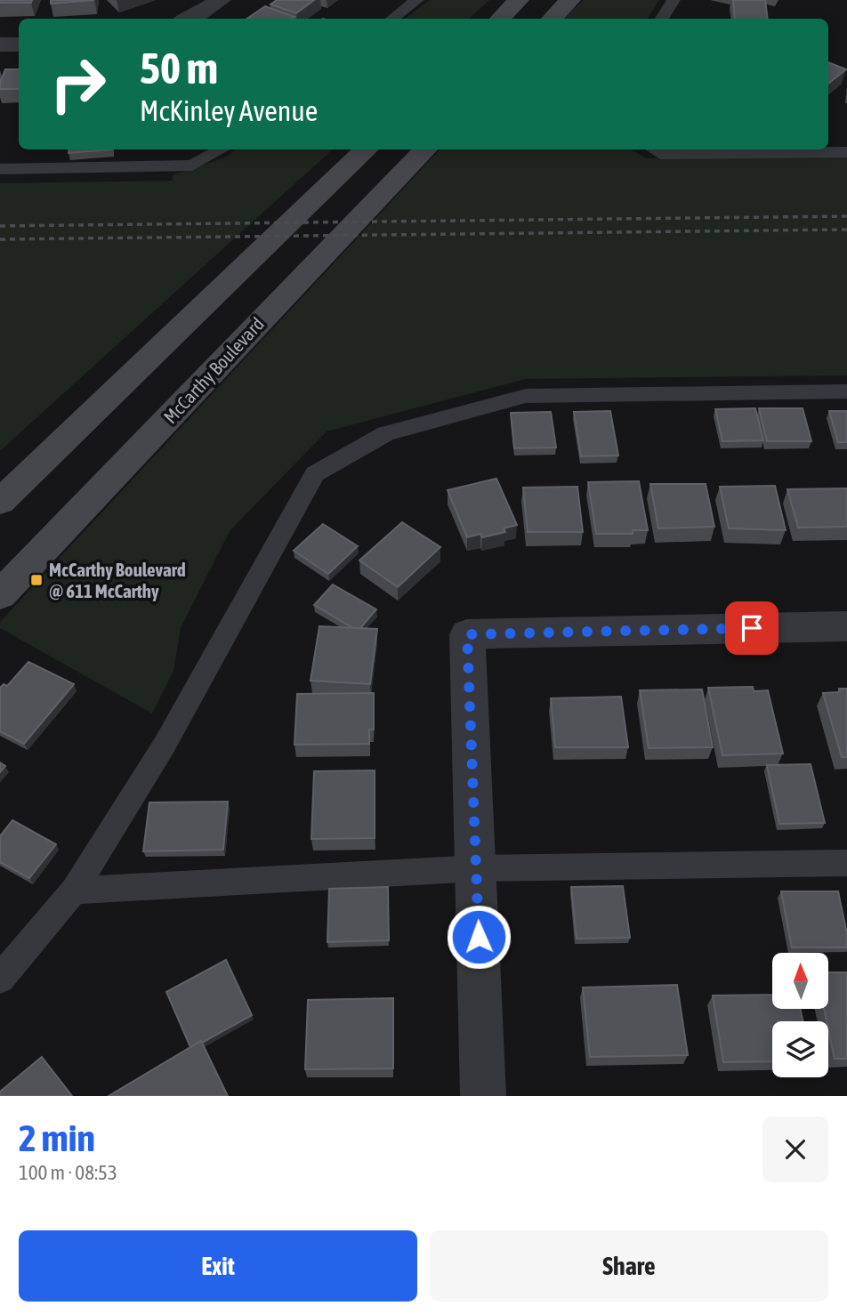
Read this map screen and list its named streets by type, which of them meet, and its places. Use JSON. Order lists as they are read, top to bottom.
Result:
{
  "streets": {
    "main road": ["McCarthy Boulevard"]
  },
  "places": {
    "transit": ["McCarthy Boulevard @ 611 McCarthy"]
  },
  "north": "top",
  "page": {
    "turn": ["50 m", "McKinley Avenue"],
    "heading": ["2 min", "100 m · 08:53"],
    "buttons": ["Exit", "Share"]
  }
}
